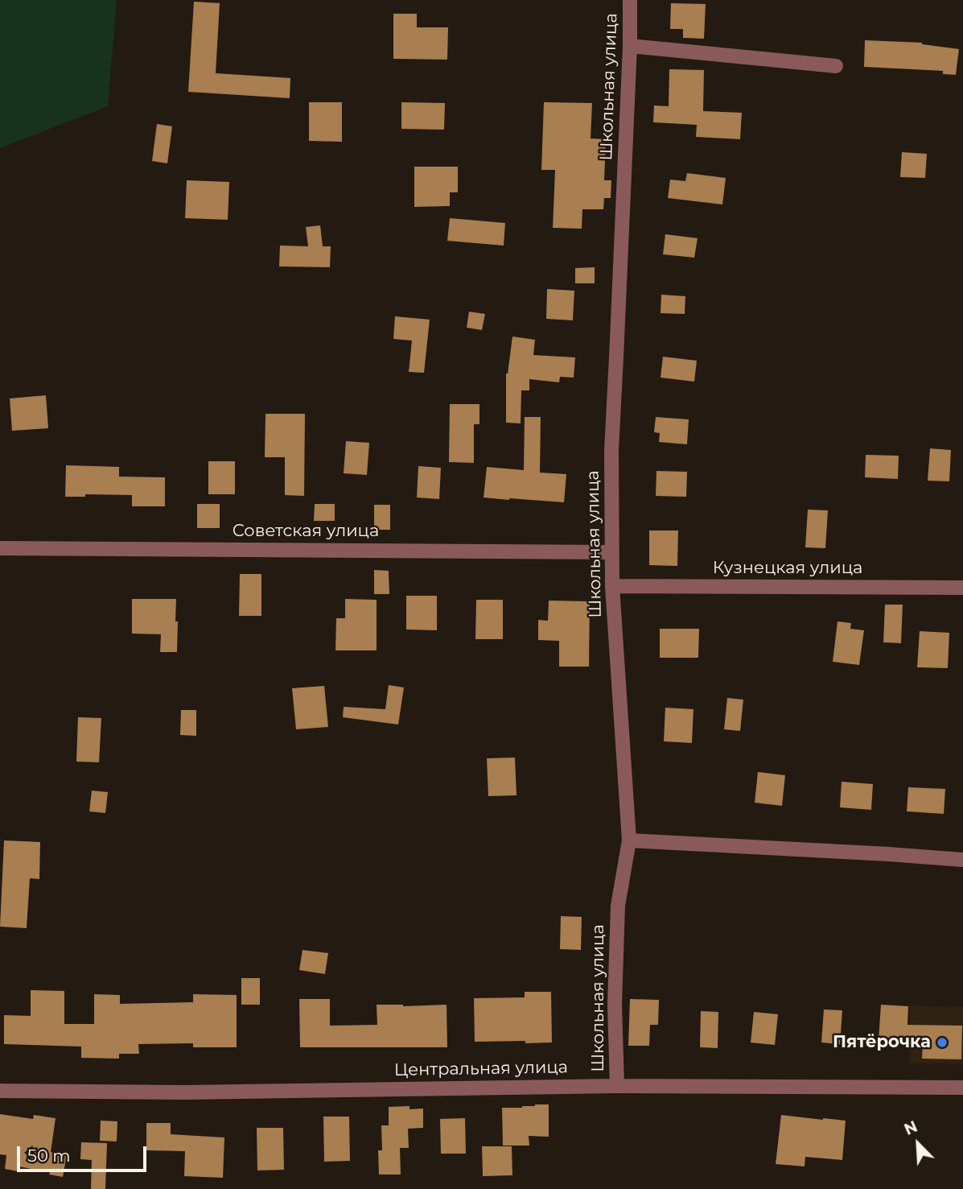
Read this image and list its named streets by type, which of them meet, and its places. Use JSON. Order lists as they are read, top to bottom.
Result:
{
  "streets": {
    "street": [
      "Школьная улица",
      "Советская улица",
      "Кузнецкая улица",
      "Центральная улица"
    ]
  },
  "crossings": [
    ["Школьная улица", "Советская улица"],
    ["Школьная улица", "Кузнецкая улица"],
    ["Школьная улица", "Центральная улица"]
  ],
  "places": ["Пятёрочка"],
  "scale_bar": "50 m",
  "north": "top left"
}
